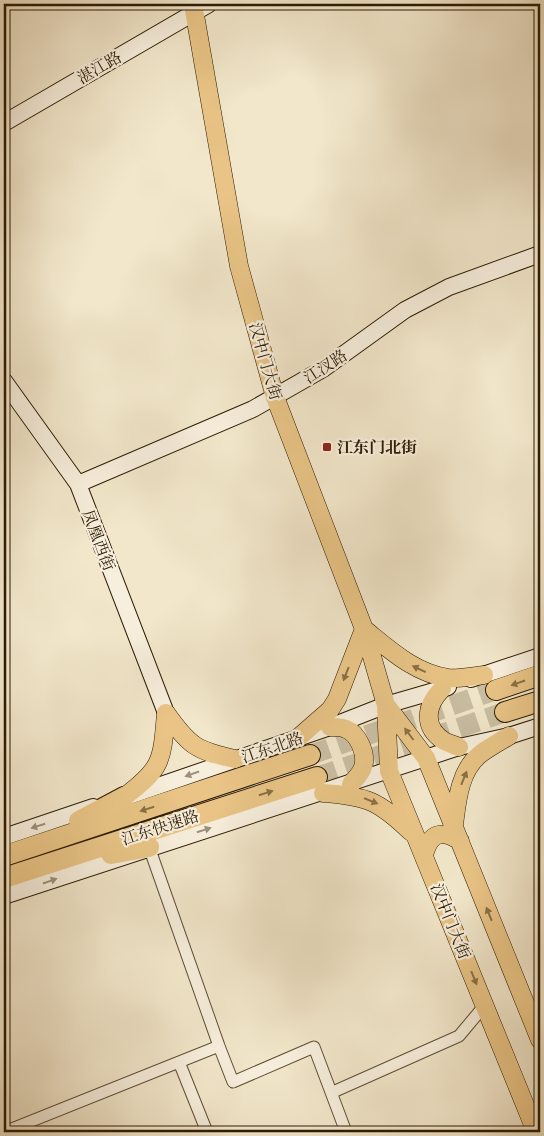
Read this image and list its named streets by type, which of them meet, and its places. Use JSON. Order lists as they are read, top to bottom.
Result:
{
  "streets": {
    "highway": ["江东快速路"],
    "main road": [
      "湛江路",
      "汉中门大街",
      "江汊路",
      "凤凰西街",
      "江东北路"
    ]
  },
  "crossings": [
    ["湛江路", "汉中门大街"],
    ["汉中门大街", "江汊路"],
    ["汉中门大街", "江东北路"],
    ["江汊路", "凤凰西街"]
  ],
  "places": {
    "transit": ["江东门北街"]
  }
}
